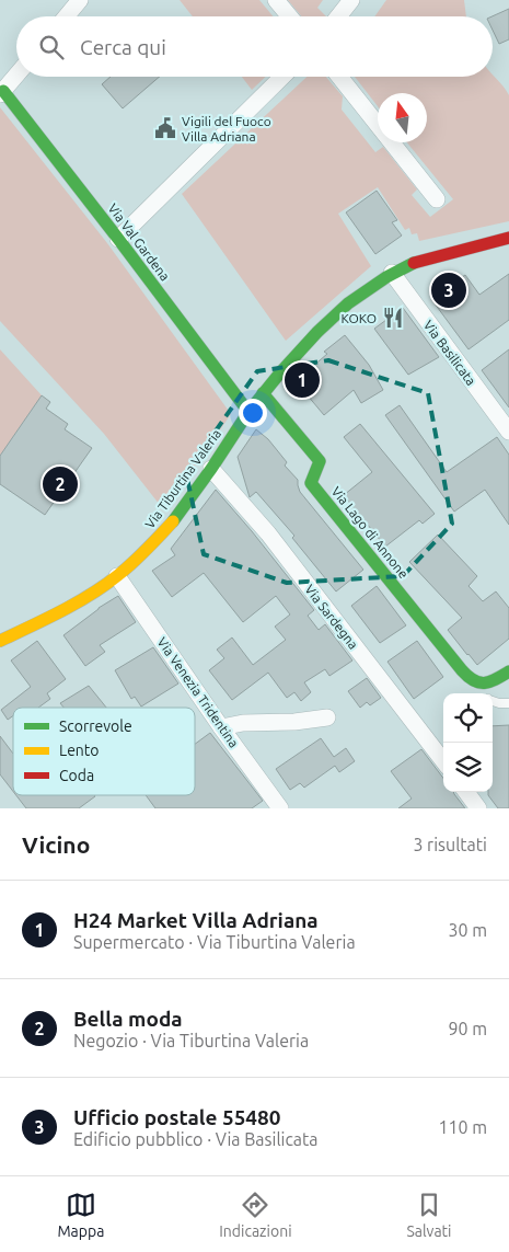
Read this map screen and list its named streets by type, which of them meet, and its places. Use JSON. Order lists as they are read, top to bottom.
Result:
{
  "streets": {
    "street": [
      "Via Val Gardena",
      "Via Basilicata",
      "Via Tiburtina Valeria",
      "Via Lago di Annone",
      "Via Sardegna",
      "Via Venezia Tridentina"
    ]
  },
  "crossings": [
    ["Via Val Gardena", "Via Tiburtina Valeria"],
    ["Via Basilicata", "Via Tiburtina Valeria"],
    ["Via Tiburtina Valeria", "Via Lago di Annone"],
    ["Via Tiburtina Valeria", "Via Sardegna"],
    ["Via Tiburtina Valeria", "Via Venezia Tridentina"]
  ],
  "places": {
    "public building": ["Vigili del Fuoco Villa Adriana"],
    "restaurant": ["KOKO"]
  },
  "legend": ["Scorrevole", "Lento", "Coda"],
  "north": "top",
  "page": {
    "search": "Cerca qui",
    "pins": ["3", "1", "2"],
    "heading": ["Vicino", "3 risultati"],
    "list": [
      {
        "mark": "1",
        "name": "H24 Market Villa Adriana",
        "note": "Supermercato · Via Tiburtina Valeria",
        "value": "30 m"
      },
      {
        "mark": "2",
        "name": "Bella moda",
        "note": "Negozio · Via Tiburtina Valeria",
        "value": "90 m"
      },
      {
        "mark": "3",
        "name": "Ufficio postale 55480",
        "note": "Edificio pubblico · Via Basilicata",
        "value": "110 m"
      }
    ],
    "nav": ["Mappa", "Indicazioni", "Salvati"]
  }
}
